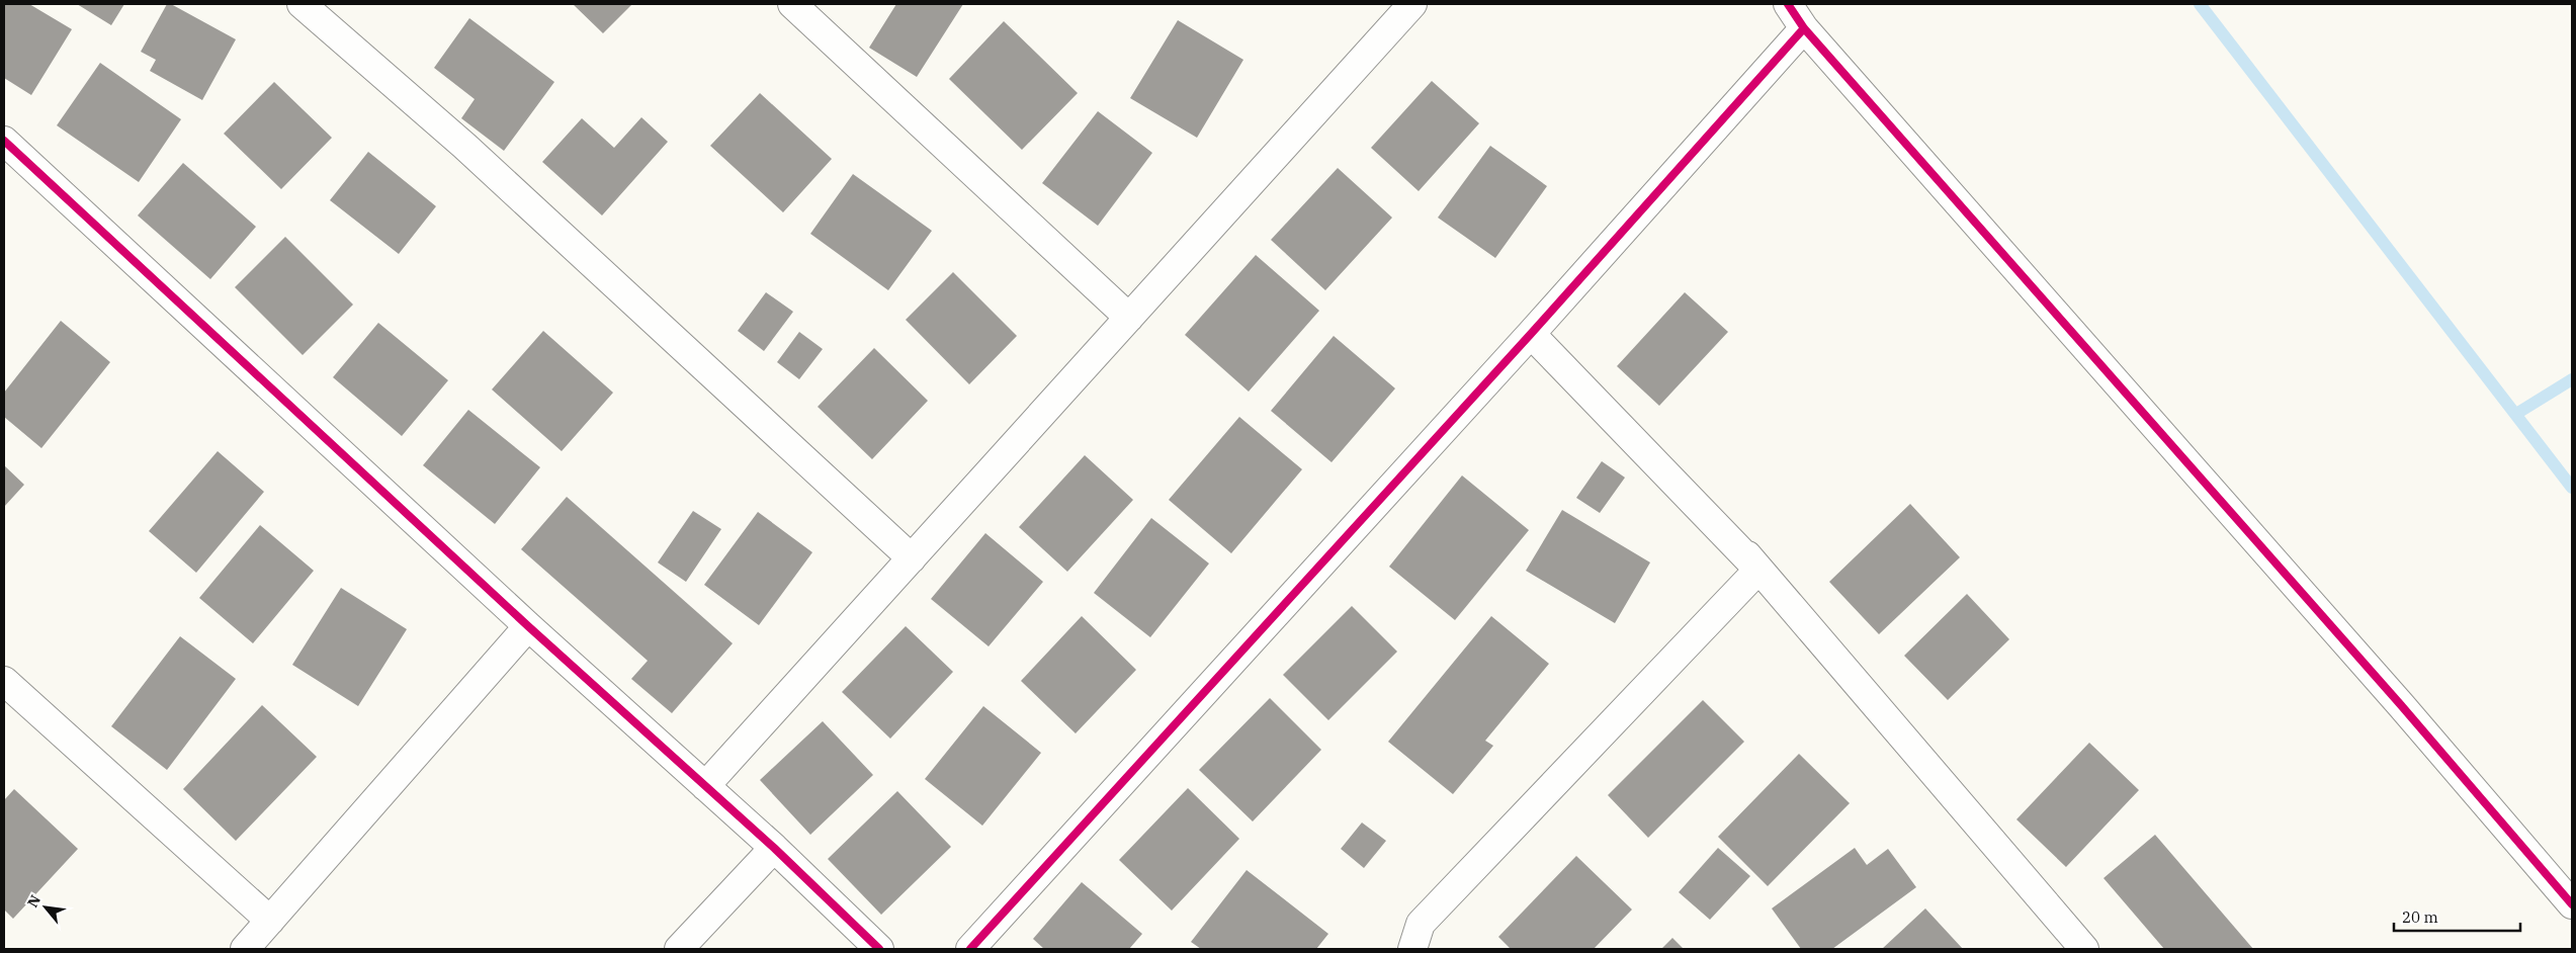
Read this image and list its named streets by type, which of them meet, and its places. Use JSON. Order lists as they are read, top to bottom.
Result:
{
  "scale_bar": "20 m",
  "north": "top left"
}
